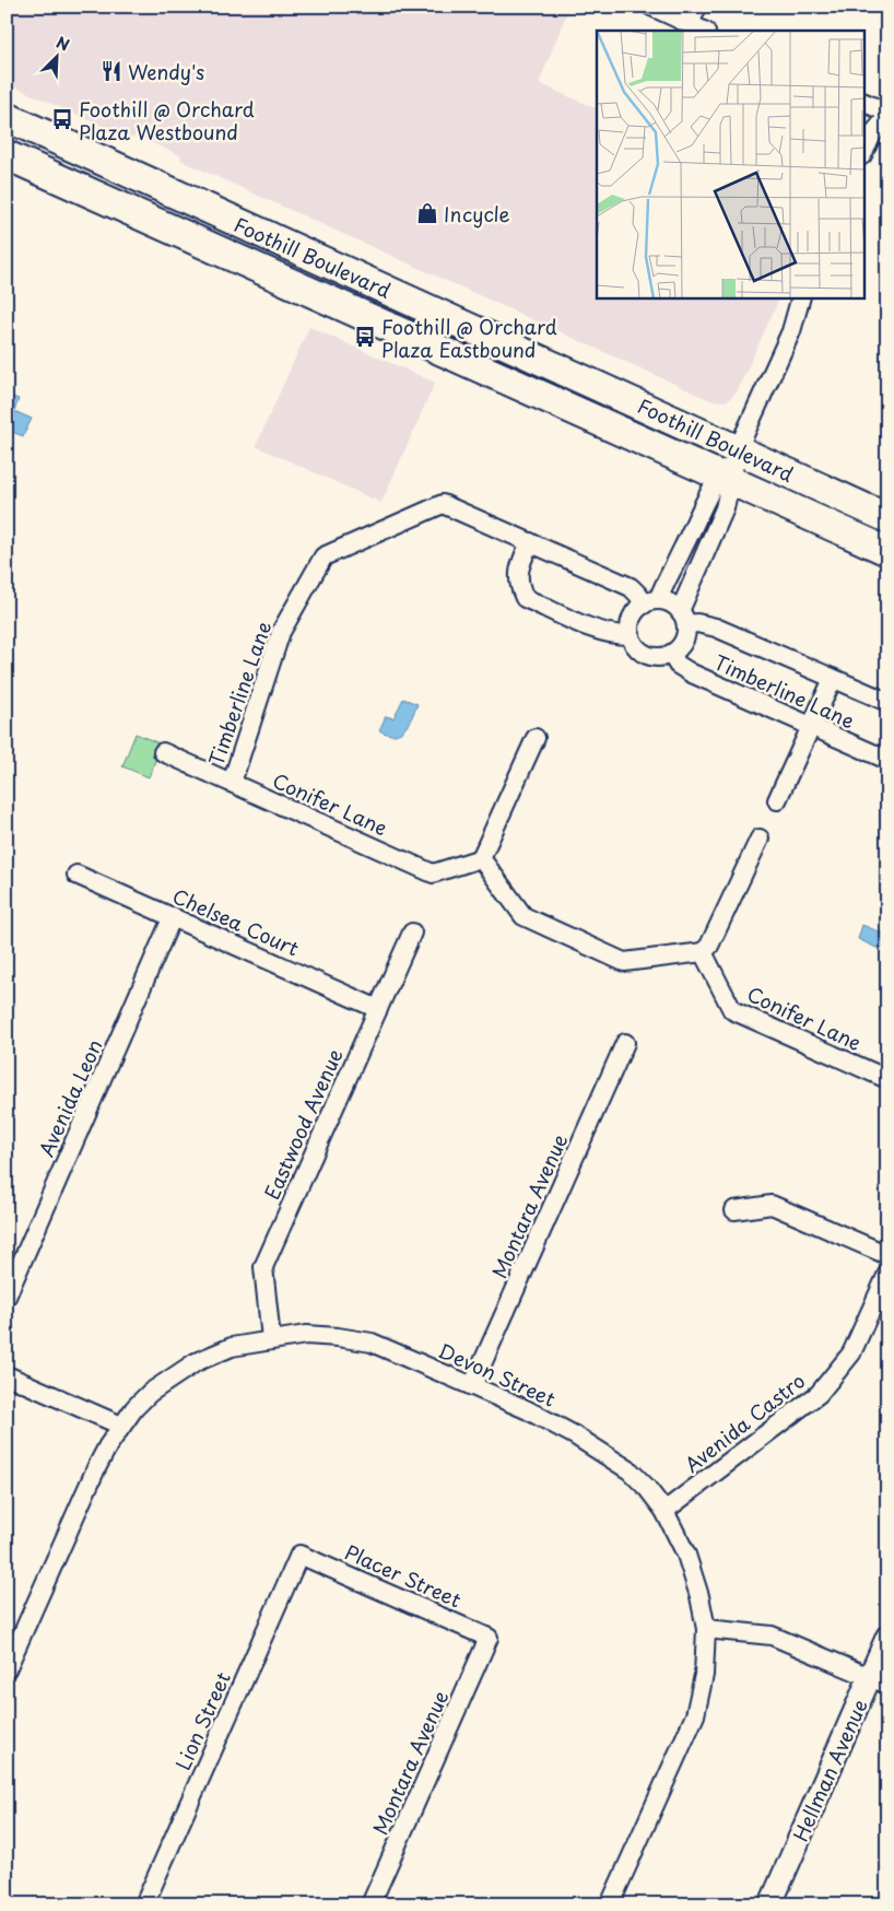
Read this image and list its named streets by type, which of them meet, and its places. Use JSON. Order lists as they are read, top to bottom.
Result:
{
  "streets": {
    "main road": ["Foothill Boulevard"],
    "street": [
      "Timberline Lane",
      "Conifer Lane",
      "Chelsea Court",
      "Avenida Leon",
      "Eastwood Avenue",
      "Montara Avenue",
      "Devon Street",
      "Avenida Castro",
      "Placer Street",
      "Lion Street",
      "Hellman Avenue"
    ]
  },
  "crossings": [
    ["Timberline Lane", "Conifer Lane"],
    ["Chelsea Court", "Avenida Leon"],
    ["Chelsea Court", "Eastwood Avenue"],
    ["Eastwood Avenue", "Devon Street"],
    ["Montara Avenue", "Devon Street"],
    ["Montara Avenue", "Placer Street"],
    ["Devon Street", "Avenida Castro"],
    ["Placer Street", "Lion Street"]
  ],
  "places": {
    "restaurant": ["Wendy's"],
    "bus stop": ["Foothill @ Orchard Plaza Westbound", "Foothill @ Orchard Plaza Eastbound"],
    "shop": ["Incycle"]
  },
  "north": "top right"
}
